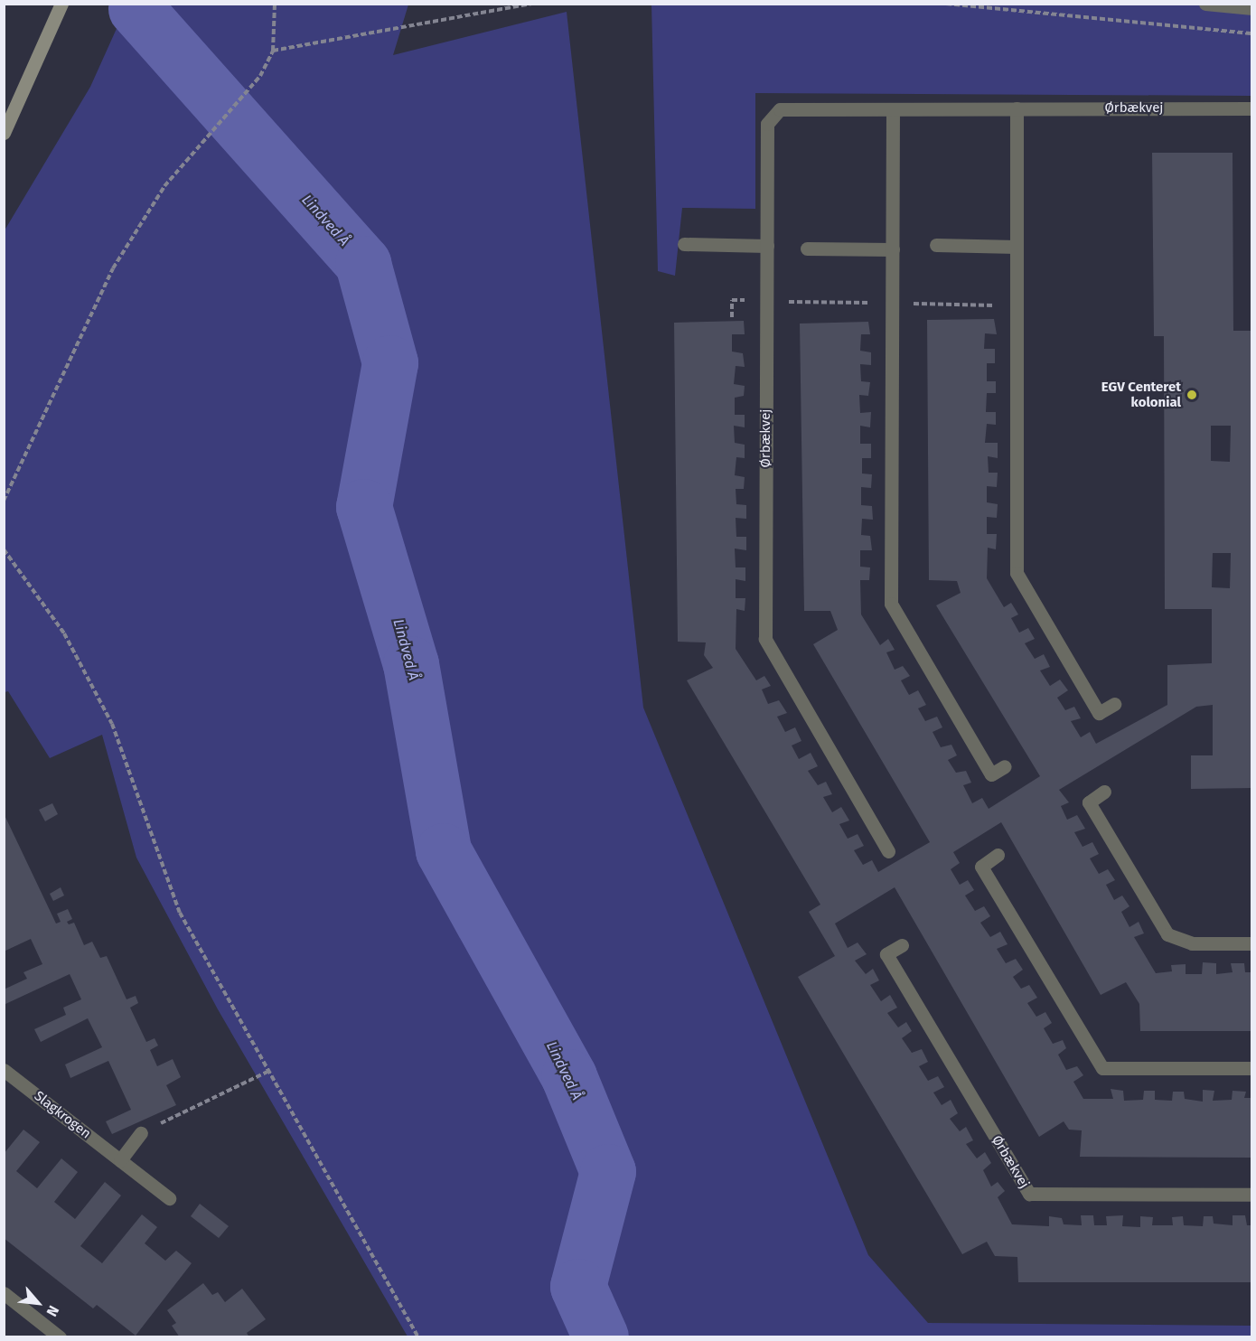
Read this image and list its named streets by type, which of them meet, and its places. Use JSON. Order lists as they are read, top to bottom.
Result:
{
  "streets": {
    "street": ["Ørbækvej", "Slagkrogen"]
  },
  "water": ["Lindved Å"],
  "places": ["EGV Centeret kolonial"],
  "north": "bottom right"
}
